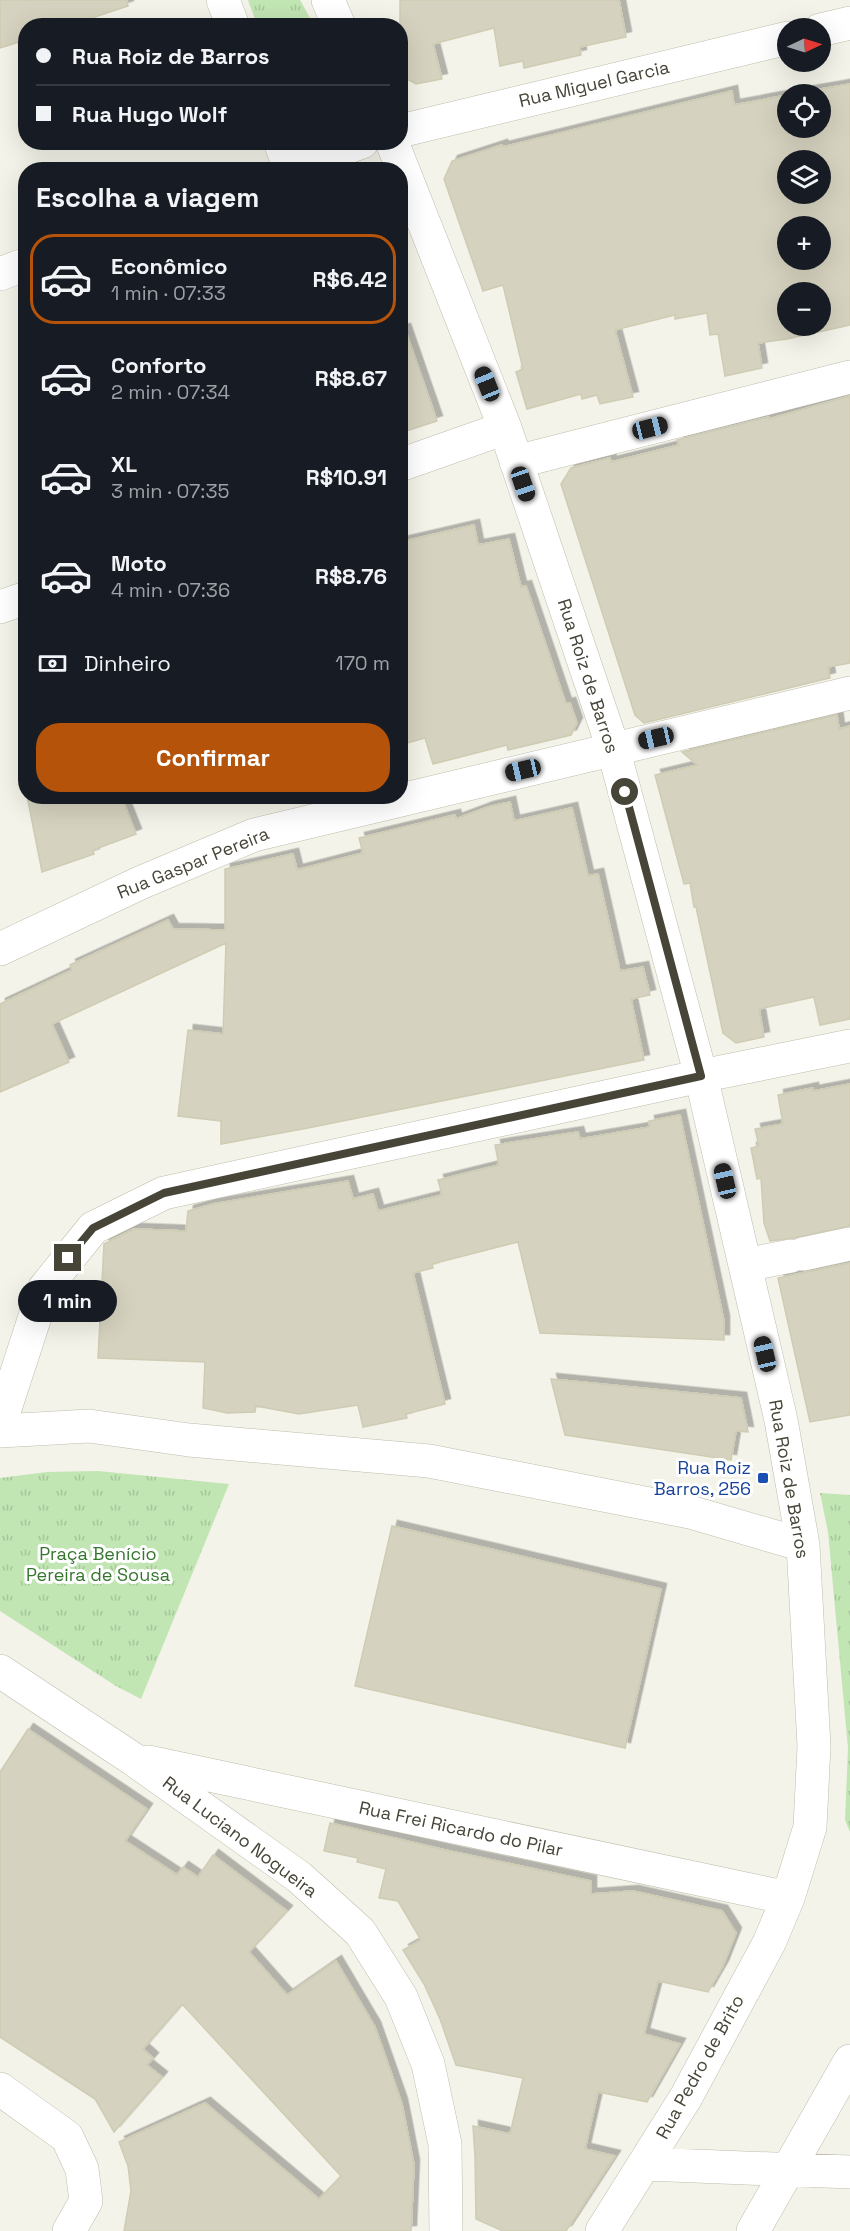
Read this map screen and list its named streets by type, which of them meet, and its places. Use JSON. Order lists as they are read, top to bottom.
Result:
{
  "streets": {
    "street": [
      "Rua Miguel Garcia",
      "Rua Roiz de Barros",
      "Rua Gaspar Pereira",
      "Rua Frei Ricardo do Pilar",
      "Rua Luciano Nogueira",
      "Rua Pedro de Brito"
    ]
  },
  "crossings": [
    ["Rua Roiz de Barros", "Rua Gaspar Pereira"],
    ["Rua Roiz de Barros", "Rua Frei Ricardo do Pilar"],
    ["Rua Roiz de Barros", "Rua Pedro de Brito"],
    ["Rua Frei Ricardo do Pilar", "Rua Luciano Nogueira"],
    ["Rua Frei Ricardo do Pilar", "Rua Pedro de Brito"]
  ],
  "parks": ["Praça Benício Pereira de Sousa"],
  "places": {
    "transit": ["Rua Roiz Barros, 256"]
  },
  "north": "right",
  "page": {
    "map_buttons": ["+", "−"],
    "banner": ["Rua Roiz de Barros", "Rua Hugo Wolf"],
    "heading": "Escolha a viagem",
    "list": [
      {
        "name": "Econômico",
        "note": "1 min · 07:33",
        "value": "R$6.42"
      },
      {
        "name": "Conforto",
        "note": "2 min · 07:34",
        "value": "R$8.67"
      },
      {
        "name": "XL",
        "note": "3 min · 07:35",
        "value": "R$10.91"
      },
      {
        "name": "Moto",
        "note": "4 min · 07:36",
        "value": "R$8.76"
      }
    ],
    "pay": ["Dinheiro", "170 m"],
    "buttons": "Confirmar",
    "bubble": "1 min"
  }
}
